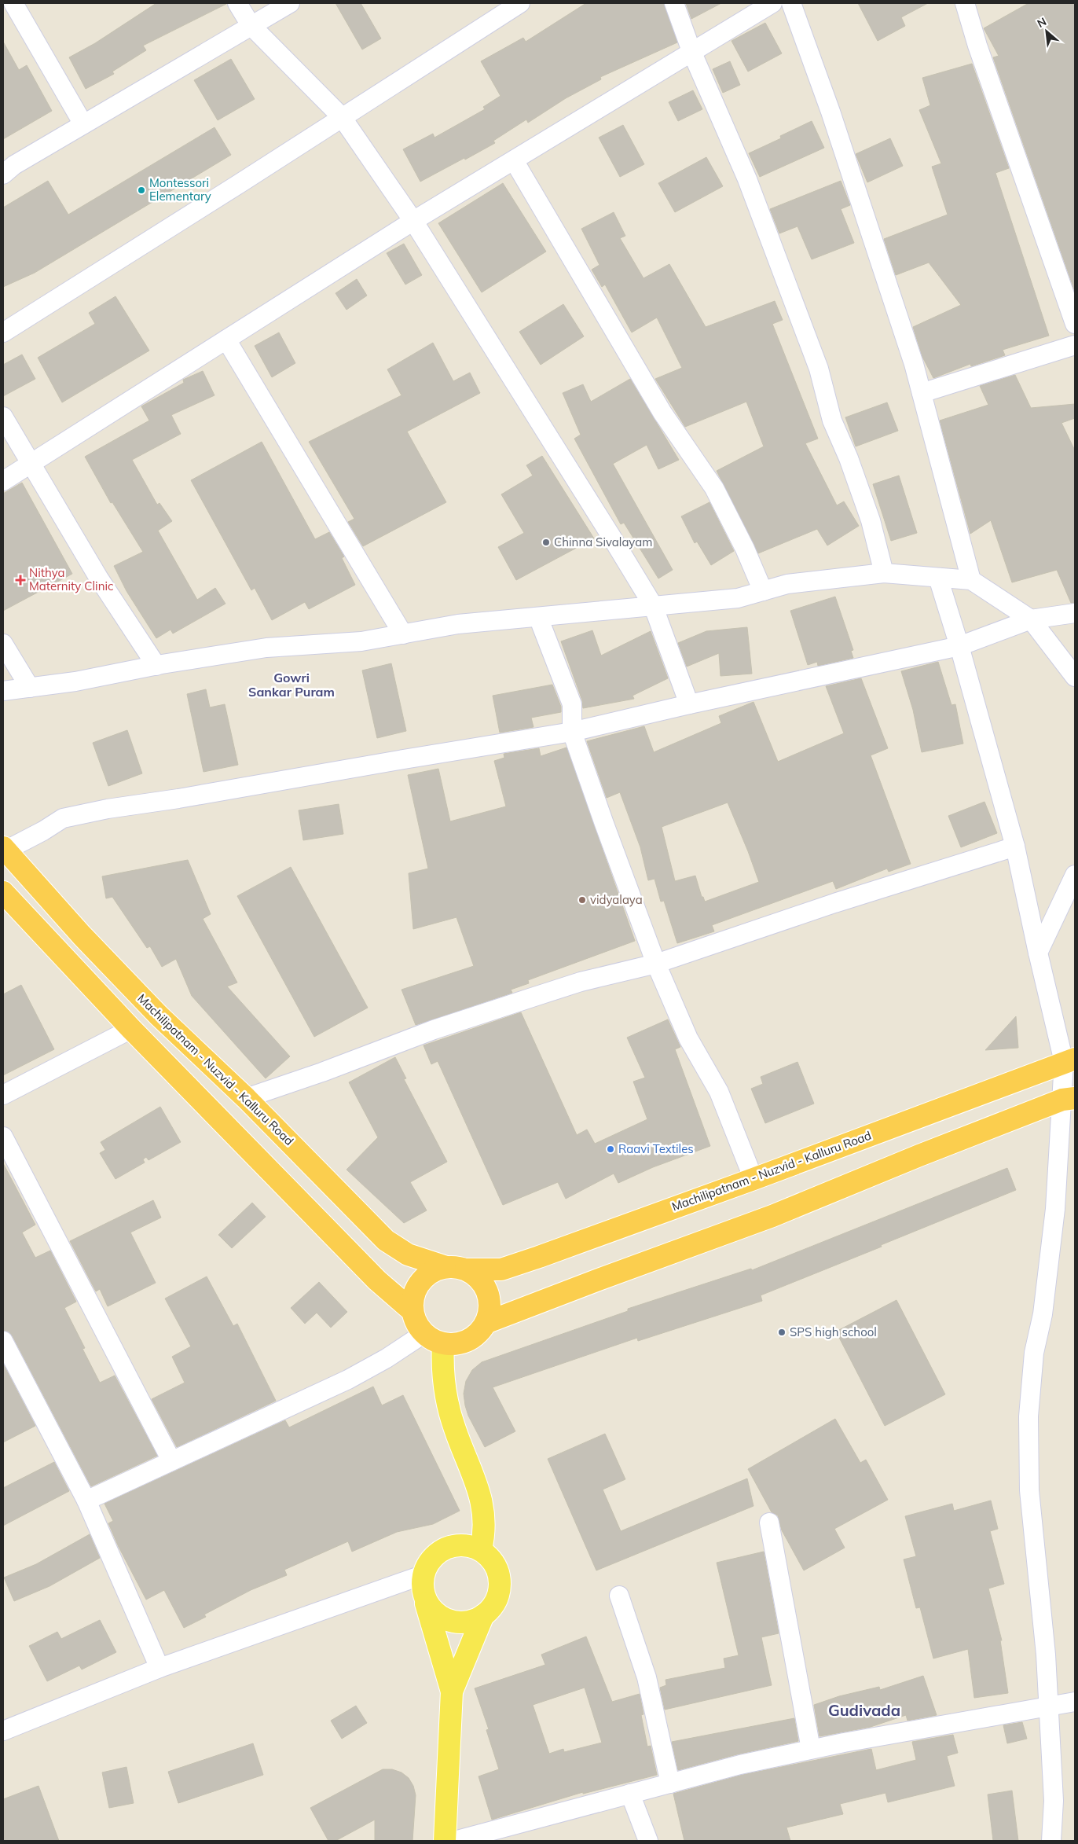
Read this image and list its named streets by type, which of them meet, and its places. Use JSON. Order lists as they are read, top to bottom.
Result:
{
  "streets": {
    "highway": ["Machilipatnam - Nuzvid - Kalluru Road"]
  },
  "districts": ["Gowri Sankar Puram", "Gudivada"],
  "places": {
    "other": [
      "Montessori Elementary",
      "Chinna Sivalayam",
      "vidyalaya",
      "Raavi Textiles",
      "SPS high school"
    ],
    "health": ["Nithya Maternity Clinic"]
  },
  "north": "top left"
}
